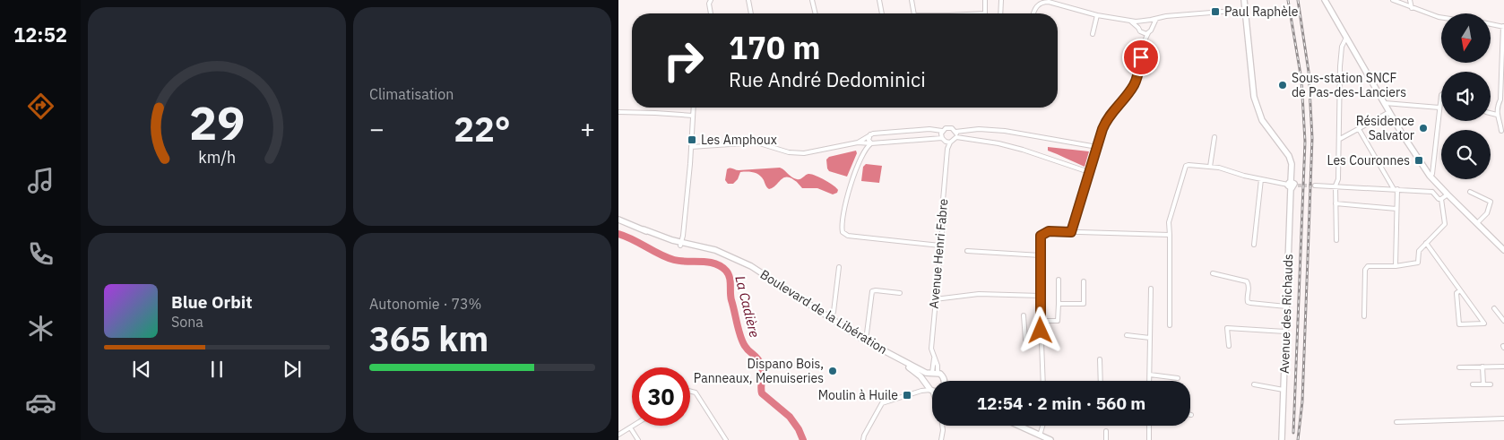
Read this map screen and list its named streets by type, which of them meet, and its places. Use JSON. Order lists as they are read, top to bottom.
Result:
{
  "streets": {
    "street": ["Avenue Henri Fabre", "Boulevard de la Libération", "Avenue des Richauds"]
  },
  "crossings": [
    ["Avenue Henri Fabre", "Boulevard de la Libération"]
  ],
  "water": ["La Cadière"],
  "places": {
    "transit": [
      "Paul Raphèle",
      "Les Amphoux",
      "Les Couronnes",
      "Moulin à Huile"
    ],
    "other": ["Sous-station SNCF de Pas-des-Lanciers", "Résidence Salvator", "Dispano Bois, Panneaux, Menuiseries"]
  },
  "north": "bottom",
  "page": {
    "tabs": "12:52",
    "tile": [
      "Climatisation",
      ["Autonomie · 73%", "365 km"]
    ],
    "turn": ["170 m", "Rue André Dedominici"],
    "heat": ["−", "22°", "+"],
    "song": ["Blue Orbit", "Sona"],
    "limit": "30",
    "trip": "12:54 · 2 min · 560 m",
    "gauge": ["29", "km/h"]
  }
}
